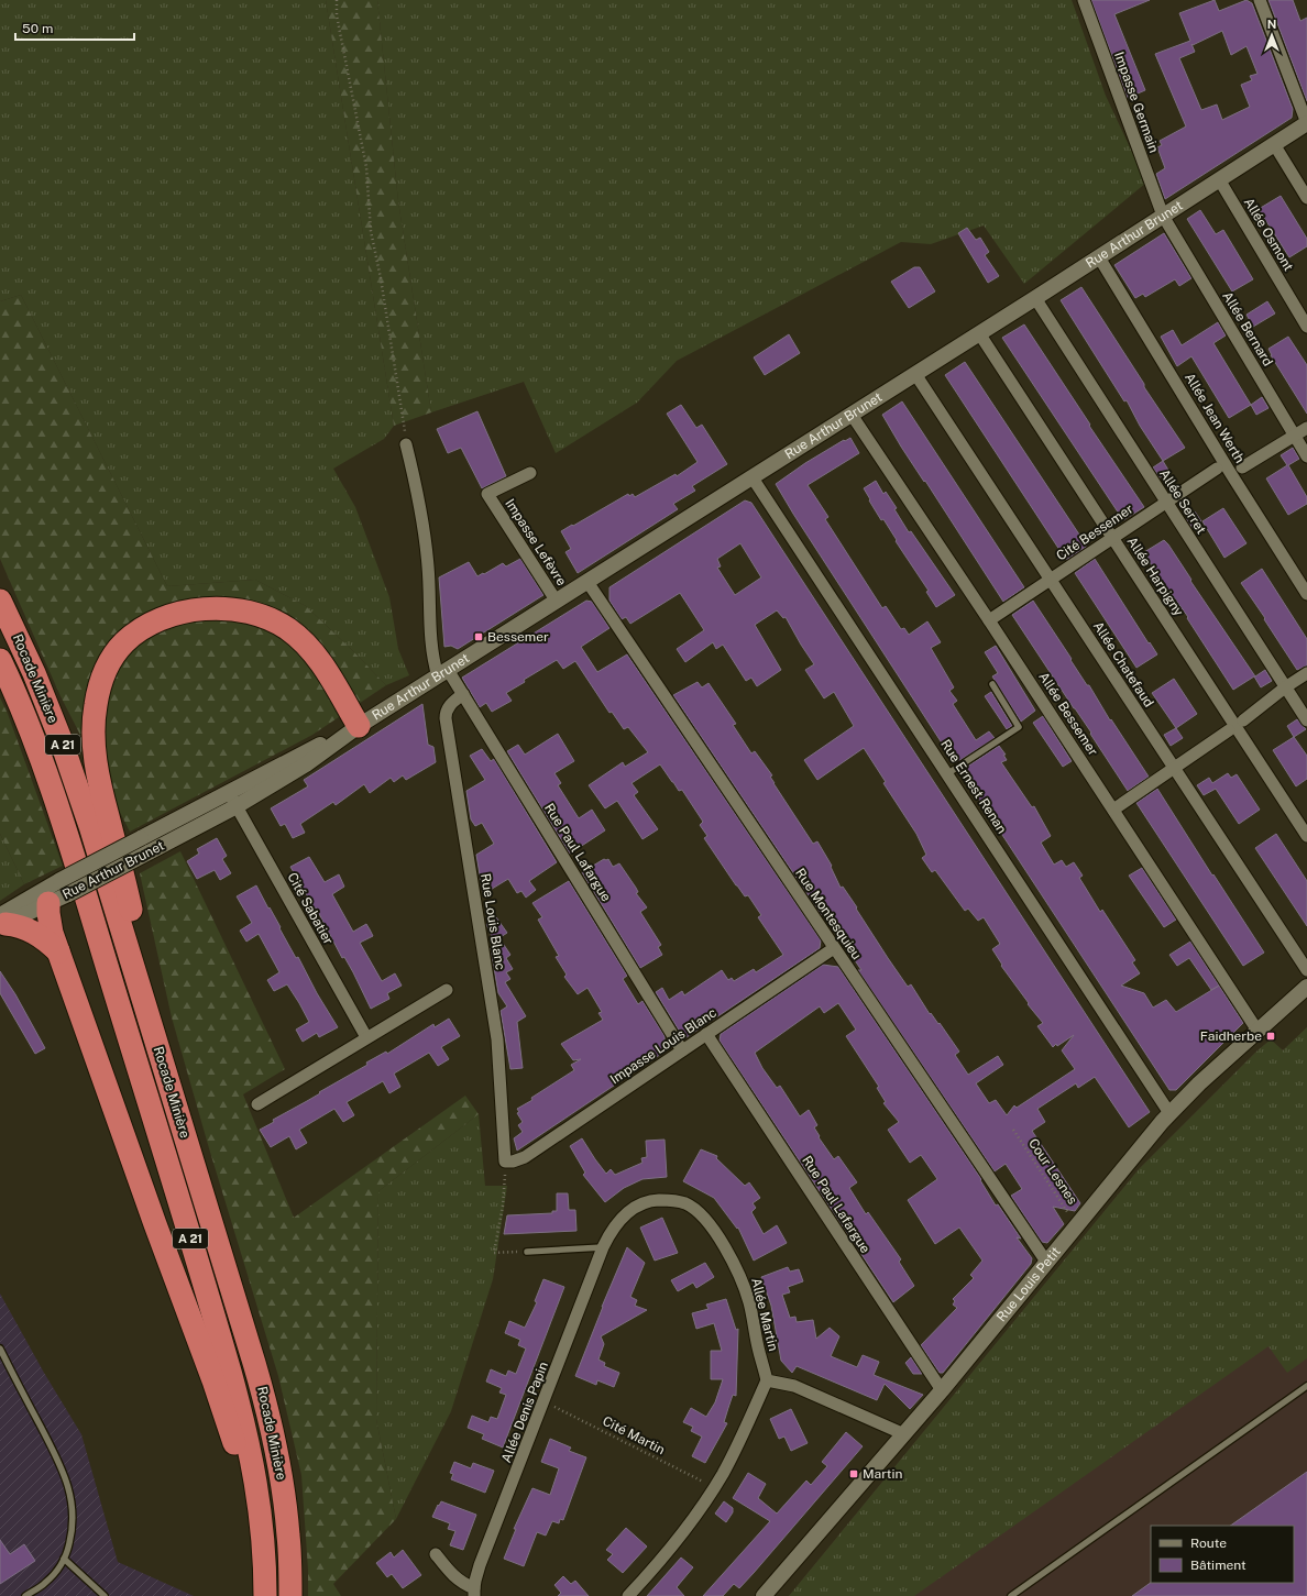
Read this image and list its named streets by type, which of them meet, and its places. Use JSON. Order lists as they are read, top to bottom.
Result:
{
  "streets": {
    "highway": ["Rocade Minière", "A 21"],
    "street": [
      "Impasse Germain",
      "Rue Arthur Brunet",
      "Allée Osmont",
      "Allée Bernard",
      "Allée Jean Werth",
      "Allée Serret",
      "Cité Bessemer",
      "Impasse Lefèvre",
      "Allée Harpigny",
      "Allée Chatefaud",
      "Allée Bessemer",
      "Rue Ernest Renan",
      "Rue Paul Lafargue",
      "Cité Sabatier",
      "Rue Montesquieu",
      "Rue Louis Blanc",
      "Impasse Louis Blanc",
      "Rue Louis Petit",
      "Allée Martin",
      "Allée Denis Papin"
    ],
    "path": ["Cour Lesnes", "Cité Martin"]
  },
  "crossings": [
    ["Impasse Germain", "Rue Arthur Brunet"],
    ["Impasse Germain", "Allée Bernard"],
    ["Rue Arthur Brunet", "Allée Osmont"],
    ["Rue Arthur Brunet", "Allée Bernard"],
    ["Rue Arthur Brunet", "Allée Jean Werth"],
    ["Rue Arthur Brunet", "Allée Serret"],
    ["Rue Arthur Brunet", "Impasse Lefèvre"],
    ["Rue Arthur Brunet", "Allée Harpigny"],
    ["Rue Arthur Brunet", "Allée Chatefaud"],
    ["Rue Arthur Brunet", "Allée Bessemer"],
    ["Rue Arthur Brunet", "Rue Ernest Renan"],
    ["Rue Arthur Brunet", "Rue Paul Lafargue"],
    ["Rue Arthur Brunet", "Cité Sabatier"],
    ["Rue Arthur Brunet", "Rue Montesquieu"],
    ["Allée Serret", "Cité Bessemer"],
    ["Cité Bessemer", "Allée Harpigny"],
    ["Cité Bessemer", "Allée Chatefaud"],
    ["Cité Bessemer", "Allée Bessemer"],
    ["Allée Bessemer", "Rue Louis Petit"],
    ["Rue Ernest Renan", "Rue Louis Petit"],
    ["Rue Paul Lafargue", "Rue Louis Blanc"],
    ["Rue Paul Lafargue", "Impasse Louis Blanc"],
    ["Rue Paul Lafargue", "Rue Louis Petit"],
    ["Rue Montesquieu", "Impasse Louis Blanc"],
    ["Rue Montesquieu", "Rue Louis Petit"],
    ["Rue Louis Blanc", "Impasse Louis Blanc"],
    ["Cour Lesnes", "Rue Louis Petit"],
    ["Allée Martin", "Allée Denis Papin"],
    ["Allée Denis Papin", "Cité Martin"]
  ],
  "places": {
    "transit": ["Bessemer", "Faidherbe", "Martin"]
  },
  "legend": ["Route", "Bâtiment"],
  "scale_bar": "50 m",
  "north": "top"
}
